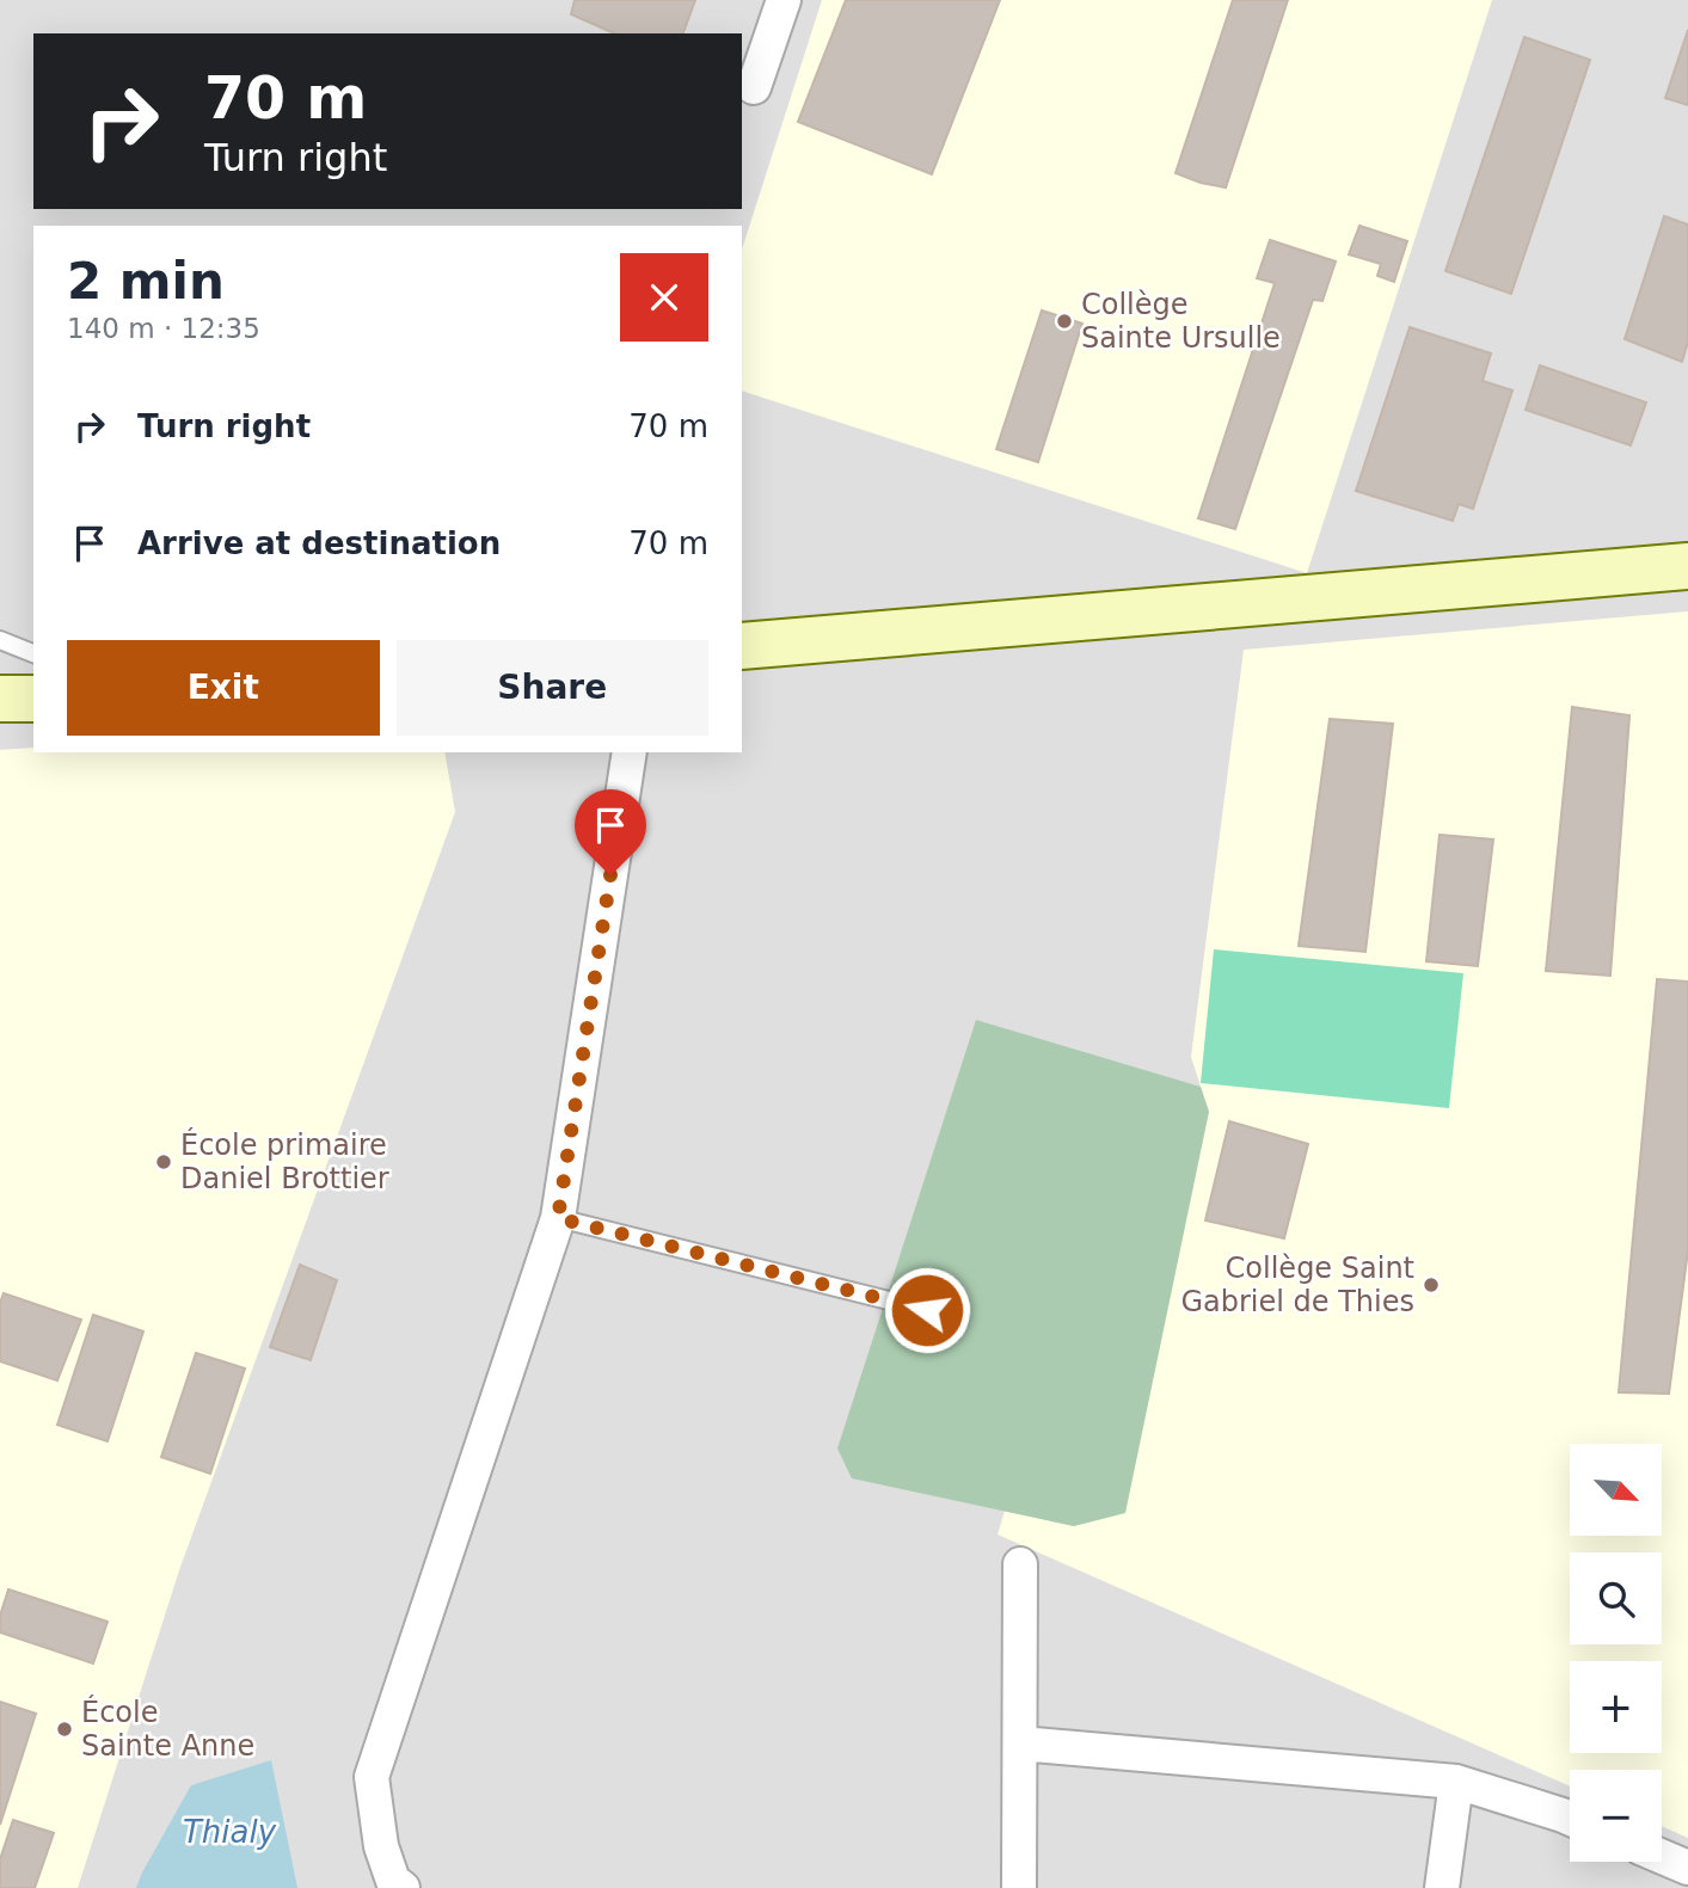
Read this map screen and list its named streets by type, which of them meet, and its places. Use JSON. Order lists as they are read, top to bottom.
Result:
{
  "water": ["Thialy"],
  "places": [
    "Collège Sainte Ursulle",
    "École primaire Daniel Brottier",
    "Collège Saint Gabriel de Thies",
    "École Sainte Anne"
  ],
  "north": "bottom right",
  "page": {
    "turn": ["70 m", "Turn right"],
    "heading": ["2 min", "140 m · 12:35"],
    "list": [
      {
        "name": "Turn right",
        "value": "70 m"
      },
      {
        "name": "Arrive at destination",
        "value": "70 m"
      }
    ],
    "buttons": ["Exit", "Share"],
    "map_buttons": ["+", "−"]
  }
}
